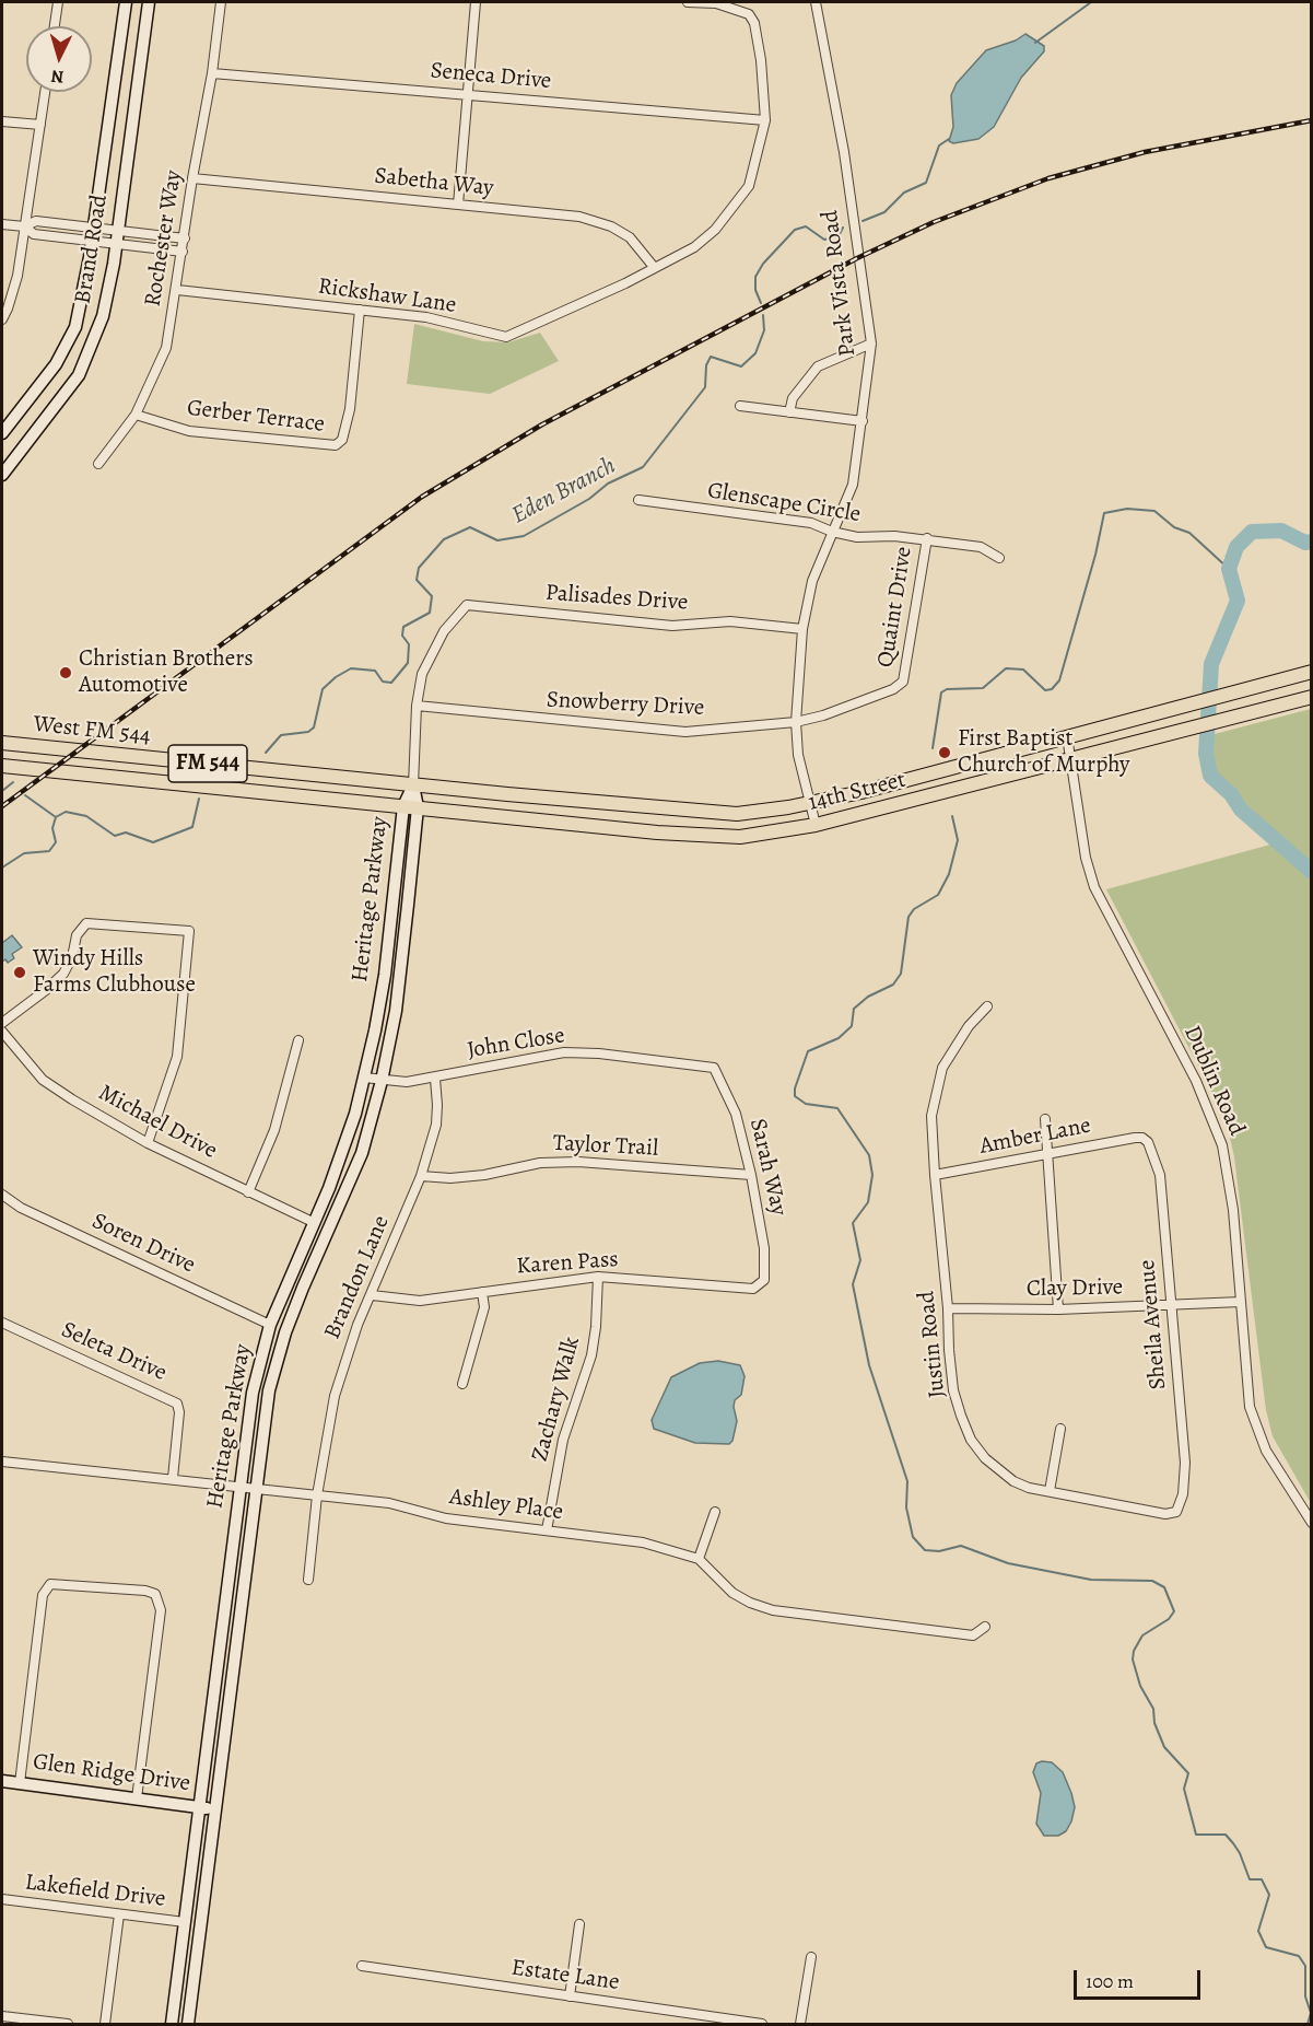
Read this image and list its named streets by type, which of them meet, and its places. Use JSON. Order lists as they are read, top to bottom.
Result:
{
  "streets": {
    "main road": [
      "Brand Road",
      "West FM 544",
      "FM 544",
      "14th Street",
      "Heritage Parkway",
      "Glen Ridge Drive"
    ],
    "street": [
      "Seneca Drive",
      "Sabetha Way",
      "Rochester Way",
      "Park Vista Road",
      "Rickshaw Lane",
      "Gerber Terrace",
      "Glenscape Circle",
      "Palisades Drive",
      "Quaint Drive",
      "Snowberry Drive",
      "John Close",
      "Dublin Road",
      "Michael Drive",
      "Amber Lane",
      "Taylor Trail",
      "Sarah Way",
      "Soren Drive",
      "Karen Pass",
      "Brandon Lane",
      "Clay Drive",
      "Sheila Avenue",
      "Justin Road",
      "Seleta Drive",
      "Zachary Walk",
      "Ashley Place",
      "Lakefield Drive",
      "Estate Lane"
    ]
  },
  "crossings": [
    ["Seneca Drive", "Rochester Way"],
    ["Seneca Drive", "Rickshaw Lane"],
    ["Sabetha Way", "Rochester Way"],
    ["Sabetha Way", "Rickshaw Lane"],
    ["Rochester Way", "Rickshaw Lane"],
    ["Rochester Way", "Gerber Terrace"],
    ["Park Vista Road", "Glenscape Circle"],
    ["Park Vista Road", "Palisades Drive"],
    ["Park Vista Road", "Snowberry Drive"],
    ["Park Vista Road", "14th Street"],
    ["Rickshaw Lane", "Gerber Terrace"],
    ["Glenscape Circle", "Quaint Drive"],
    ["Palisades Drive", "Snowberry Drive"],
    ["Quaint Drive", "Snowberry Drive"],
    ["West FM 544", "14th Street"],
    ["West FM 544", "Heritage Parkway"],
    ["14th Street", "Heritage Parkway"],
    ["14th Street", "Dublin Road"],
    ["Heritage Parkway", "John Close"],
    ["Heritage Parkway", "Michael Drive"],
    ["Heritage Parkway", "Soren Drive"],
    ["Heritage Parkway", "Ashley Place"],
    ["Heritage Parkway", "Glen Ridge Drive"],
    ["Heritage Parkway", "Lakefield Drive"],
    ["John Close", "Sarah Way"],
    ["John Close", "Brandon Lane"],
    ["Dublin Road", "Clay Drive"],
    ["Amber Lane", "Sheila Avenue"],
    ["Amber Lane", "Justin Road"],
    ["Taylor Trail", "Sarah Way"],
    ["Taylor Trail", "Brandon Lane"],
    ["Sarah Way", "Karen Pass"],
    ["Karen Pass", "Brandon Lane"],
    ["Karen Pass", "Zachary Walk"],
    ["Brandon Lane", "Ashley Place"],
    ["Clay Drive", "Sheila Avenue"],
    ["Clay Drive", "Justin Road"],
    ["Sheila Avenue", "Justin Road"],
    ["Seleta Drive", "Ashley Place"],
    ["Zachary Walk", "Ashley Place"]
  ],
  "water": ["Eden Branch"],
  "places": ["Christian Brothers Automotive", "First Baptist Church of Murphy", "Windy Hills Farms Clubhouse"],
  "scale_bar": "100 m",
  "north": "bottom"
}
